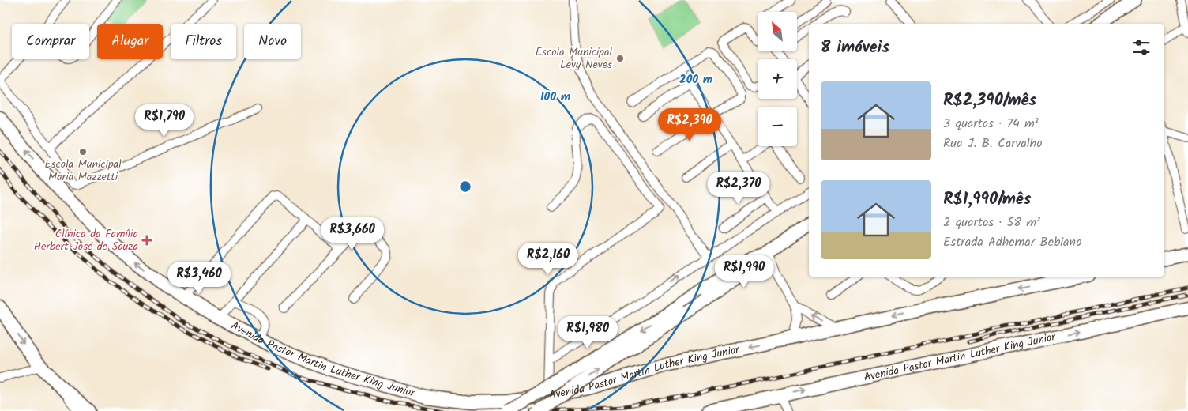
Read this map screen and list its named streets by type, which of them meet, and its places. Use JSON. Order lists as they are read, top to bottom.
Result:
{
  "streets": {
    "main road": ["Avenida Pastor Martin Luther King Junior"]
  },
  "places": {
    "other": ["Escola Municipal Levy Neves", "Escola Municipal Maria Mazzetti"],
    "health": ["Clínica da Família Herbert José de Souza"]
  },
  "north": "top left",
  "page": {
    "map_buttons": ["+", "−"],
    "chip": [
      "Comprar",
      "Alugar",
      "Filtros",
      "Novo"
    ],
    "heading": "8 imóveis",
    "list": [
      {
        "name": "R$2,390/mês",
        "note": "3 quartos · 74 m² · Rua J. B. Carvalho"
      },
      {
        "name": "R$1,990/mês",
        "note": "2 quartos · 58 m² · Estrada Adhemar Bebiano"
      }
    ],
    "price": [
      "R$1,790",
      "R$2,390",
      "R$2,370",
      "R$3,660",
      "R$2,160",
      "R$1,990",
      "R$3,460",
      "R$1,980"
    ]
  },
  "rings": ["200 m", "100 m"]
}
